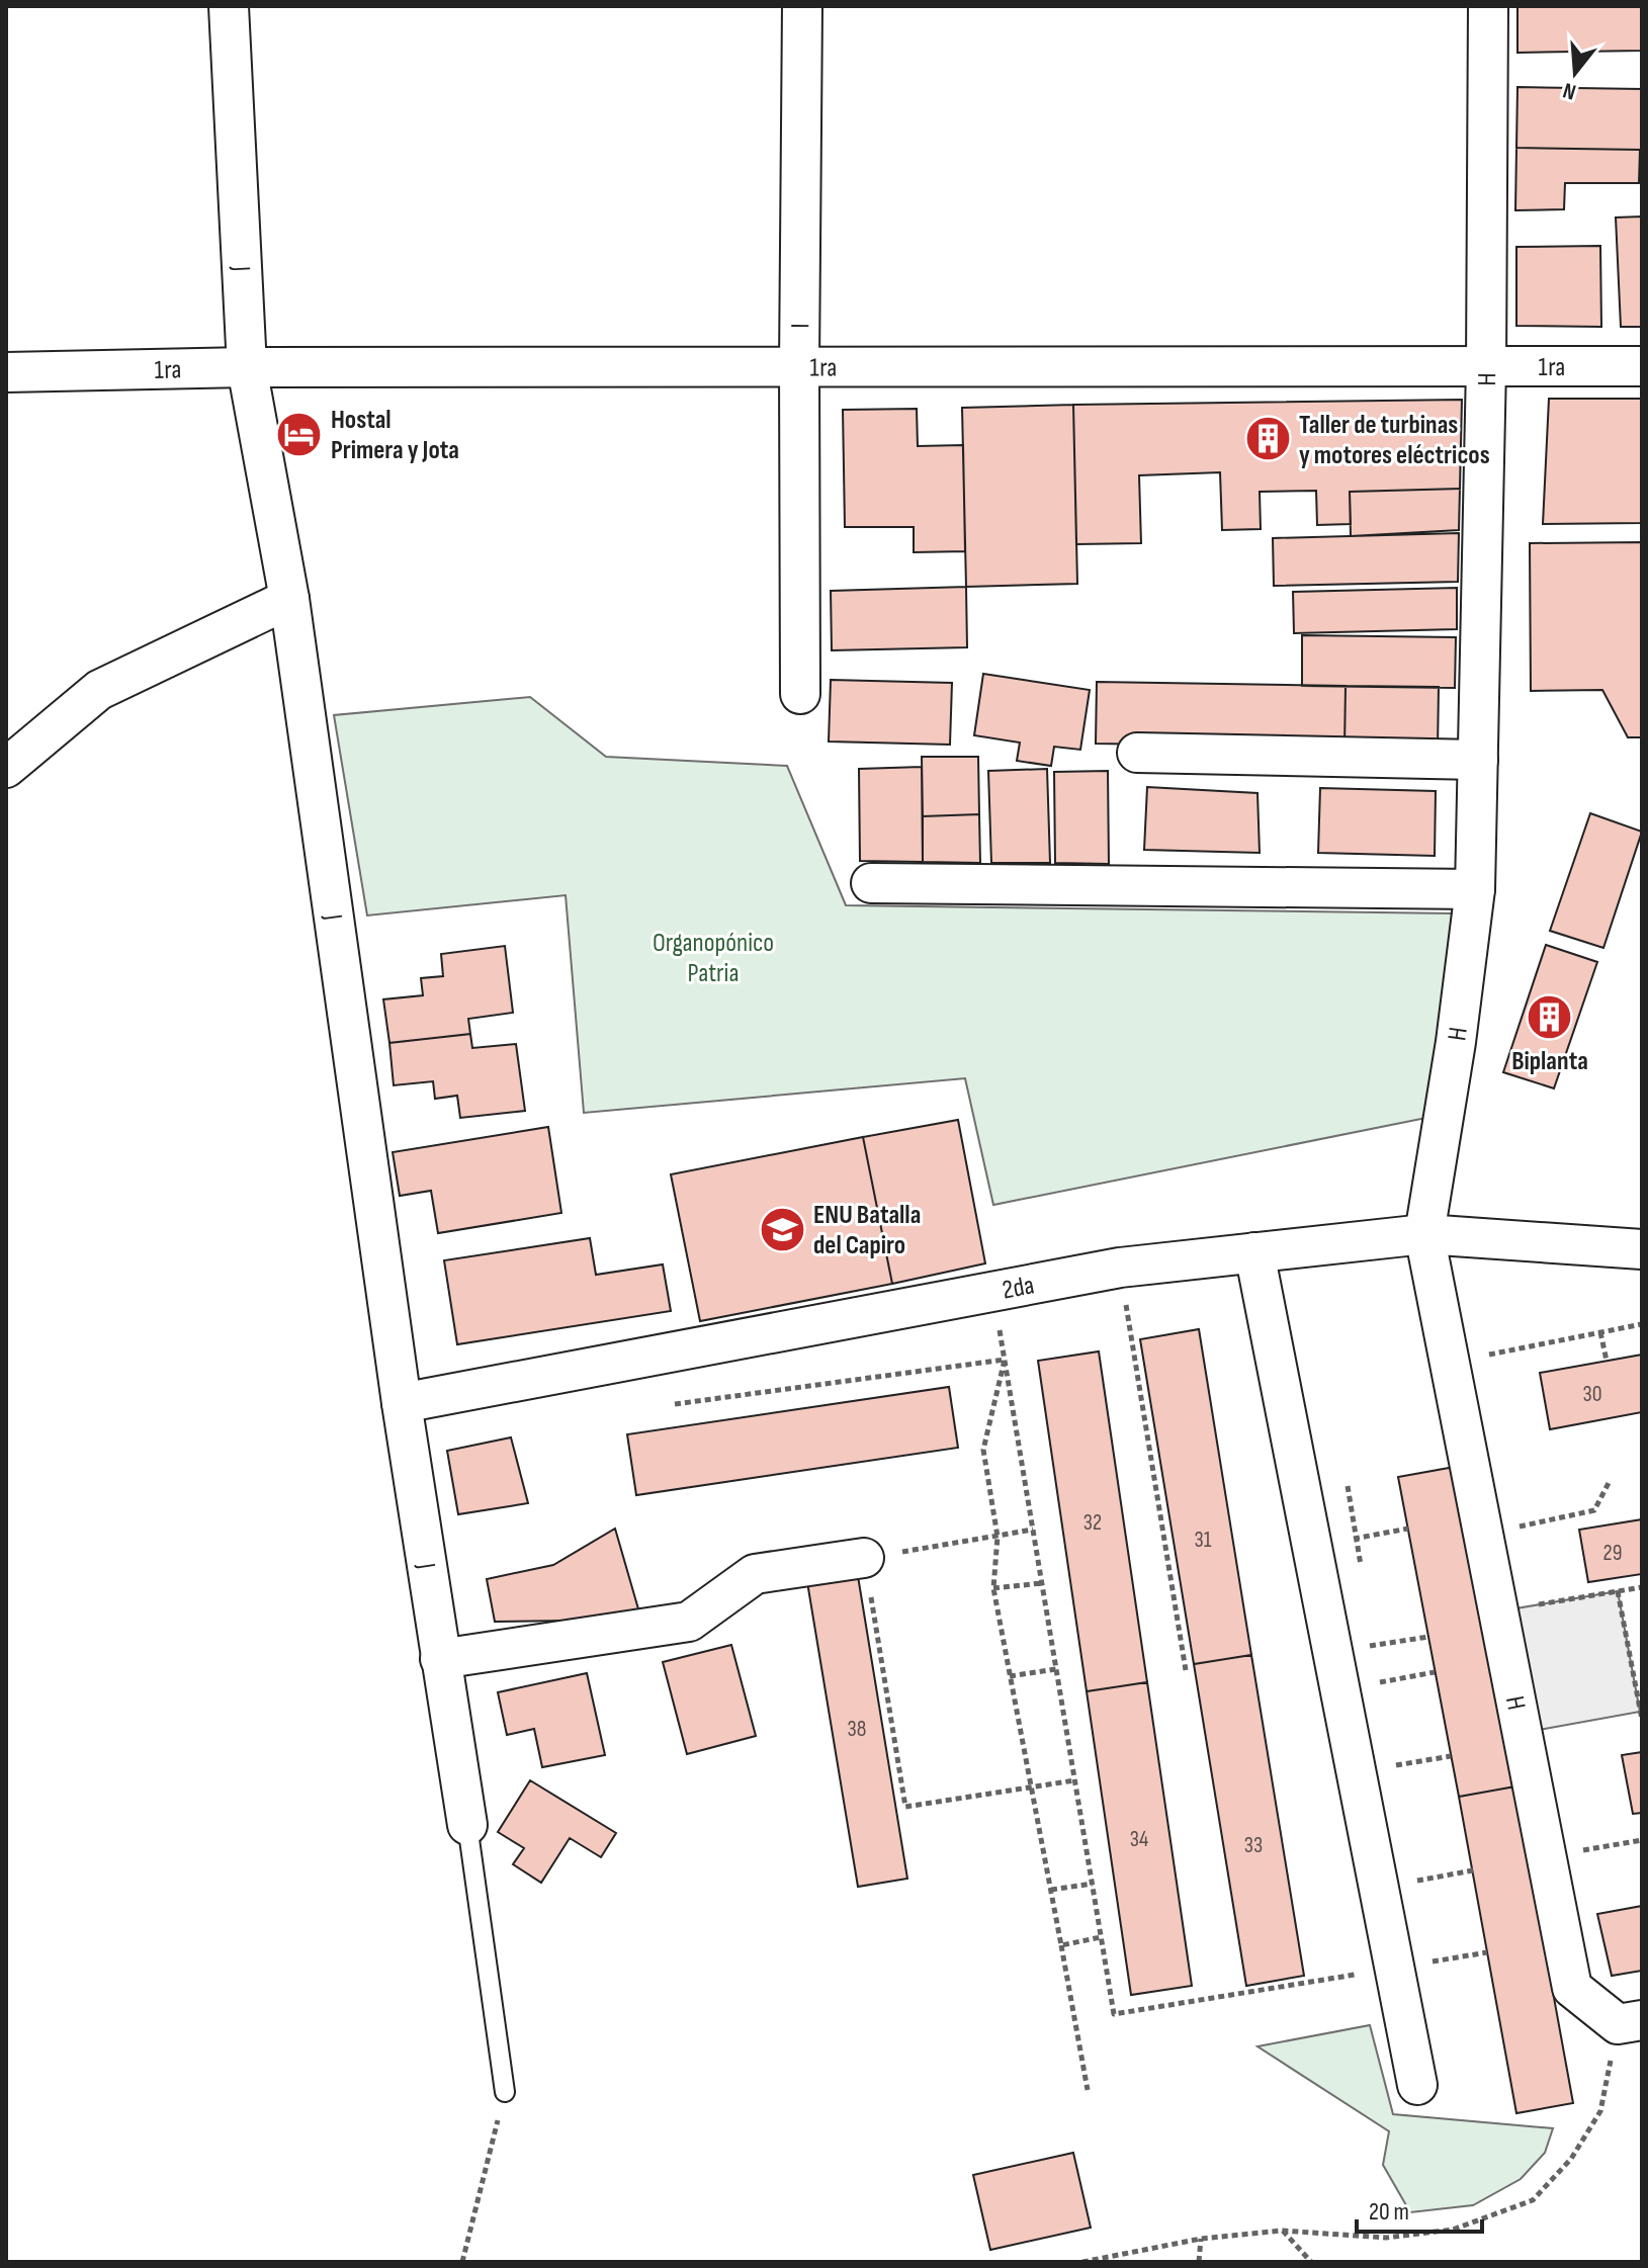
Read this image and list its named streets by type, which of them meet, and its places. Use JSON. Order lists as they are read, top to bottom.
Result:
{
  "streets": {
    "street": [
      "J",
      "I",
      "1ra",
      "H",
      "2da"
    ]
  },
  "crossings": [
    ["J", "1ra"],
    ["J", "2da"],
    ["I", "1ra"],
    ["1ra", "H"],
    ["H", "2da"]
  ],
  "parks": ["Organopónico Patria"],
  "places": {
    "hotel": ["Hostal Primera y Jota"],
    "building": ["Taller de turbinas y motores eléctricos", "Biplanta"],
    "school or university": ["ENU Batalla del Capiro"]
  },
  "house_numbers": [
    "30",
    "32",
    "31",
    "29",
    "38",
    "34",
    "33"
  ],
  "scale_bar": "20 m",
  "north": "bottom"
}
